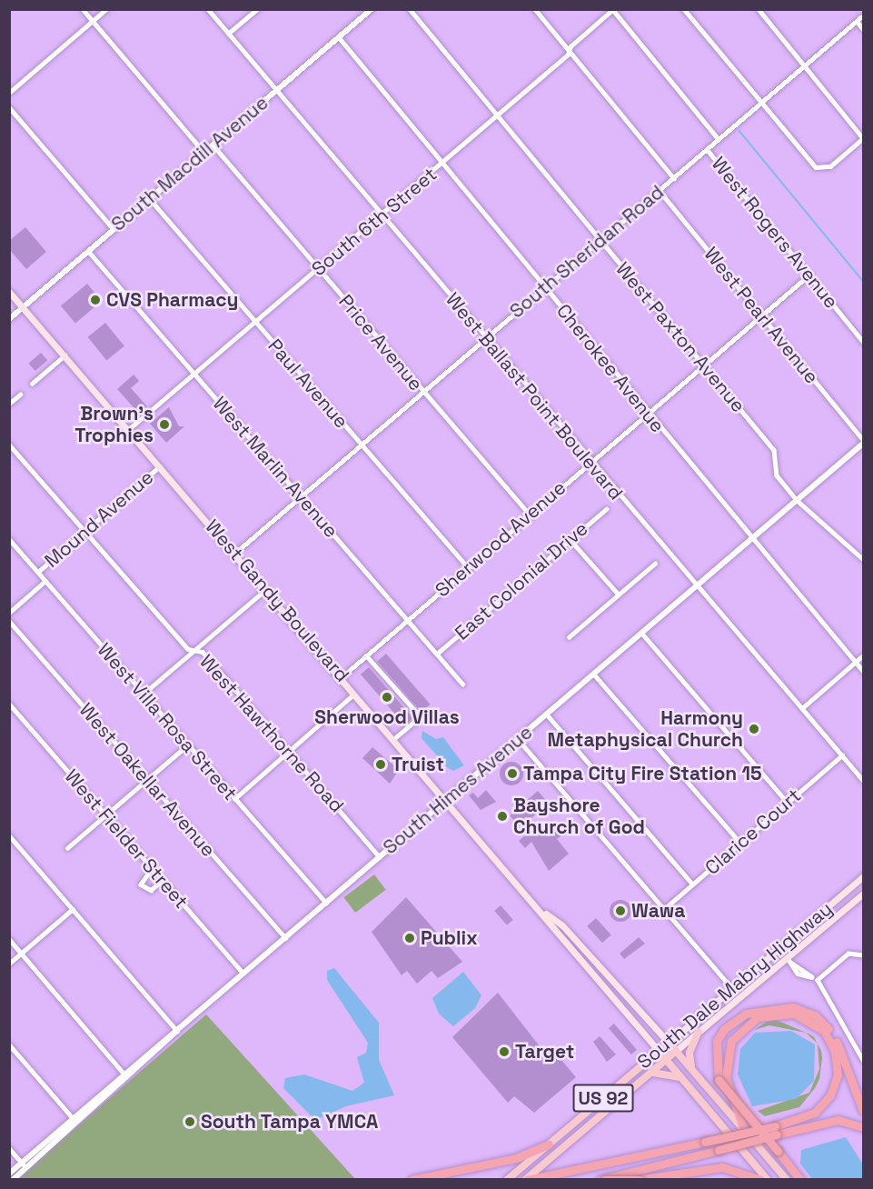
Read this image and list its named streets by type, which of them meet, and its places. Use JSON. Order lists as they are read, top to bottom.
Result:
{
  "streets": {
    "main road": ["West Gandy Boulevard", "South Dale Mabry Highway", "US 92"],
    "street": [
      "South Macdill Avenue",
      "South 6th Street",
      "West Rogers Avenue",
      "South Sheridan Road",
      "West Pearl Avenue",
      "West Paxton Avenue",
      "Price Avenue",
      "Cherokee Avenue",
      "Paul Avenue",
      "West Ballast Point Boulevard",
      "West Marlin Avenue",
      "Mound Avenue",
      "Sherwood Avenue",
      "East Colonial Drive",
      "West Villa Rosa Street",
      "West Hawthorne Road",
      "West Oakellar Avenue",
      "South Himes Avenue",
      "Clarice Court",
      "West Fielder Street"
    ]
  },
  "crossings": [
    ["South Macdill Avenue", "Price Avenue"],
    ["South Macdill Avenue", "Cherokee Avenue"],
    ["South Macdill Avenue", "Paul Avenue"],
    ["South Macdill Avenue", "West Ballast Point Boulevard"],
    ["South Macdill Avenue", "West Marlin Avenue"],
    ["South Macdill Avenue", "West Gandy Boulevard"],
    ["South 6th Street", "West Rogers Avenue"],
    ["South 6th Street", "West Paxton Avenue"],
    ["South 6th Street", "Price Avenue"],
    ["South 6th Street", "Cherokee Avenue"],
    ["South 6th Street", "Paul Avenue"],
    ["South 6th Street", "West Ballast Point Boulevard"],
    ["South 6th Street", "West Marlin Avenue"],
    ["South 6th Street", "West Gandy Boulevard"],
    ["West Rogers Avenue", "South Sheridan Road"],
    ["West Rogers Avenue", "Sherwood Avenue"],
    ["South Sheridan Road", "West Pearl Avenue"],
    ["South Sheridan Road", "West Paxton Avenue"],
    ["South Sheridan Road", "Price Avenue"],
    ["South Sheridan Road", "Cherokee Avenue"],
    ["South Sheridan Road", "Paul Avenue"],
    ["South Sheridan Road", "West Ballast Point Boulevard"],
    ["South Sheridan Road", "West Marlin Avenue"],
    ["South Sheridan Road", "West Gandy Boulevard"],
    ["West Pearl Avenue", "Sherwood Avenue"],
    ["West Pearl Avenue", "South Himes Avenue"],
    ["West Paxton Avenue", "Sherwood Avenue"],
    ["West Paxton Avenue", "South Himes Avenue"],
    ["Price Avenue", "Sherwood Avenue"],
    ["Cherokee Avenue", "Sherwood Avenue"],
    ["Cherokee Avenue", "South Himes Avenue"],
    ["Paul Avenue", "Sherwood Avenue"],
    ["West Ballast Point Boulevard", "Sherwood Avenue"],
    ["West Ballast Point Boulevard", "South Himes Avenue"],
    ["West Ballast Point Boulevard", "Clarice Court"],
    ["West Marlin Avenue", "Sherwood Avenue"],
    ["West Marlin Avenue", "East Colonial Drive"],
    ["Mound Avenue", "West Gandy Boulevard"],
    ["Mound Avenue", "West Villa Rosa Street"],
    ["Mound Avenue", "West Hawthorne Road"],
    ["Sherwood Avenue", "West Gandy Boulevard"],
    ["West Gandy Boulevard", "South Himes Avenue"],
    ["West Gandy Boulevard", "South Dale Mabry Highway"],
    ["West Gandy Boulevard", "US 92"],
    ["West Villa Rosa Street", "South Himes Avenue"],
    ["West Hawthorne Road", "South Himes Avenue"],
    ["West Oakellar Avenue", "South Himes Avenue"],
    ["South Himes Avenue", "West Fielder Street"],
    ["South Dale Mabry Highway", "US 92"]
  ],
  "places": [
    "CVS Pharmacy",
    "Brown's Trophies",
    "Sherwood Villas",
    "Harmony Metaphysical Church",
    "Truist",
    "Tampa City Fire Station 15",
    "Bayshore Church of God",
    "Wawa",
    "Publix",
    "Target",
    "South Tampa YMCA"
  ]
}
